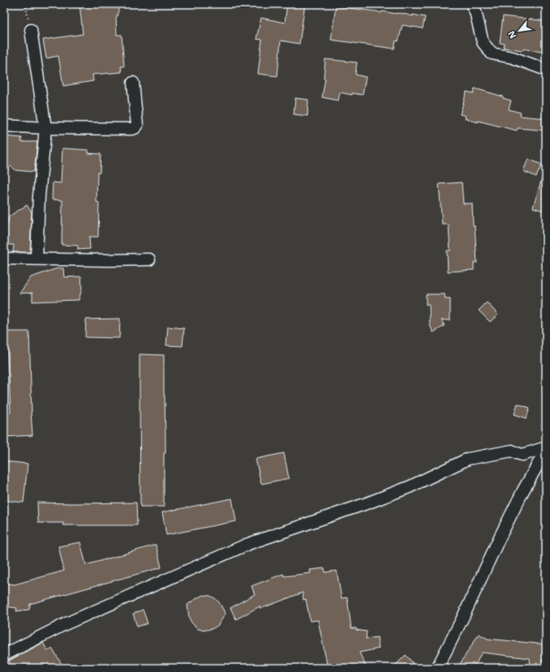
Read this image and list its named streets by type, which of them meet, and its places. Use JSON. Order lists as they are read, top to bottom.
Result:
{
  "north": "bottom left"
}
